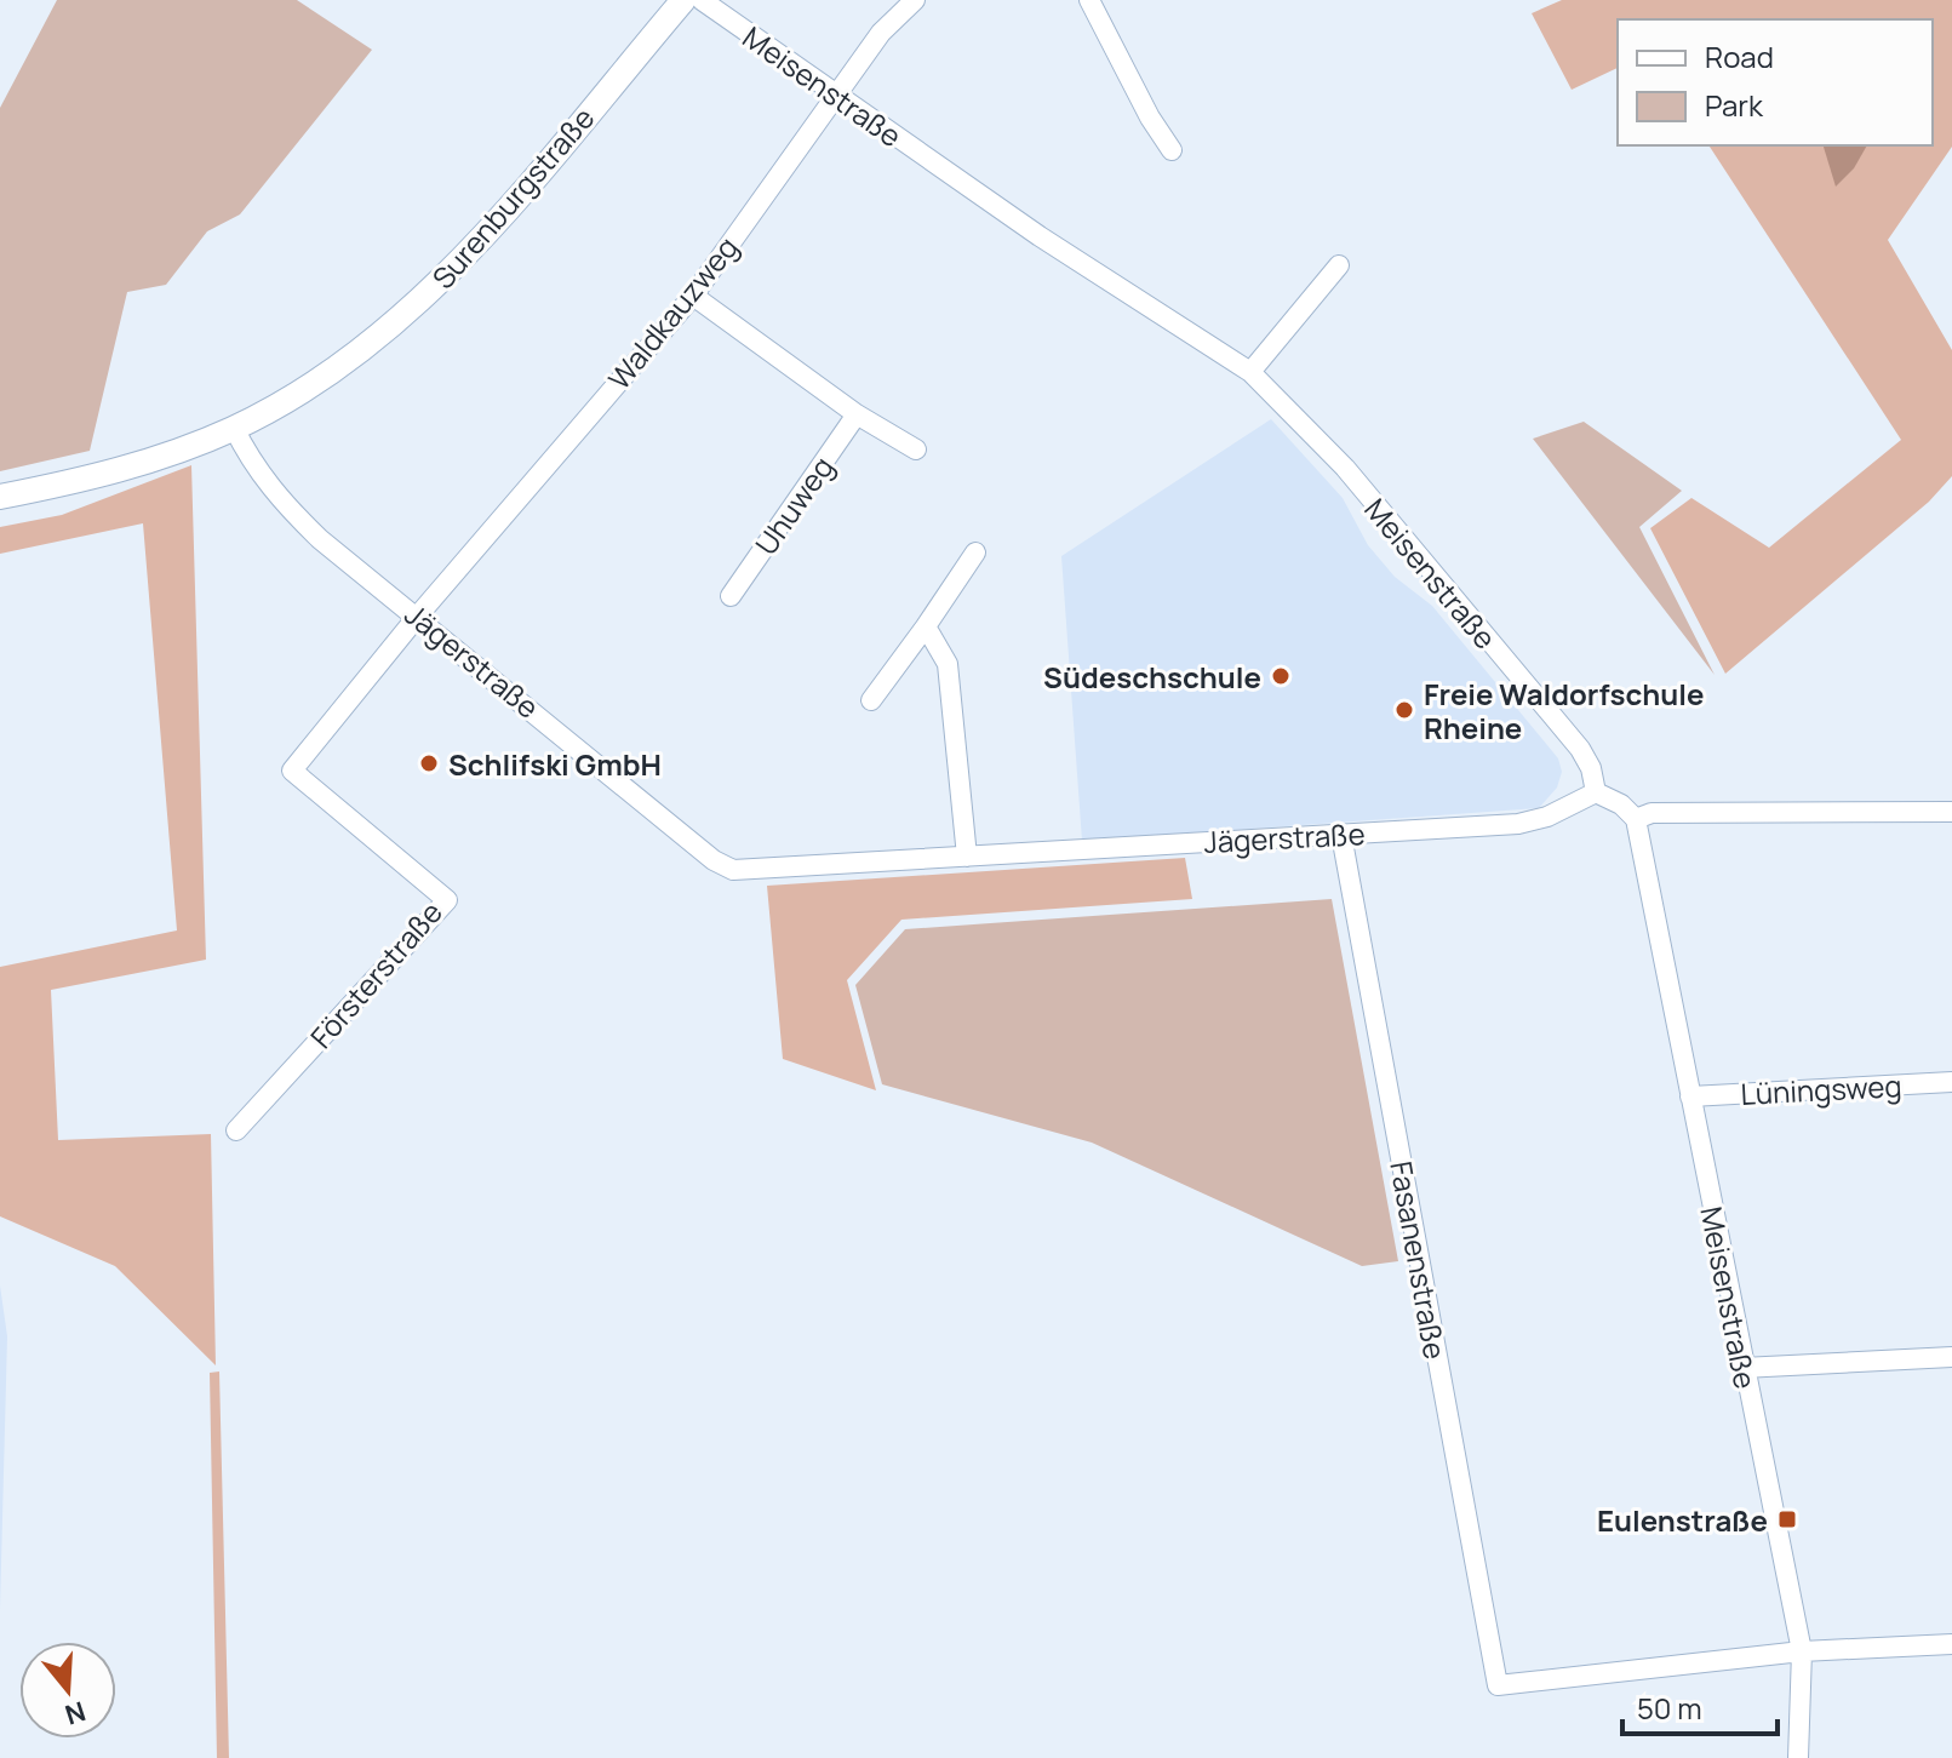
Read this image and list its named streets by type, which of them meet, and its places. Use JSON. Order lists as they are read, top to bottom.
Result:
{
  "streets": {
    "street": [
      "Meisenstraße",
      "Surenburgstraße",
      "Waldkauzweg",
      "Uhuweg",
      "Jägerstraße",
      "Försterstraße",
      "Lüningsweg",
      "Fasanenstraße"
    ]
  },
  "crossings": [
    ["Meisenstraße", "Waldkauzweg"],
    ["Meisenstraße", "Jägerstraße"],
    ["Meisenstraße", "Lüningsweg"],
    ["Meisenstraße", "Fasanenstraße"],
    ["Surenburgstraße", "Jägerstraße"],
    ["Waldkauzweg", "Jägerstraße"],
    ["Waldkauzweg", "Försterstraße"],
    ["Jägerstraße", "Försterstraße"],
    ["Jägerstraße", "Fasanenstraße"]
  ],
  "places": {
    "other": ["Südeschschule", "Freie Waldorfschule Rheine", "Schlifski GmbH"],
    "transit": ["Eulenstraße"]
  },
  "legend": ["Road", "Park"],
  "scale_bar": "50 m",
  "north": "bottom"
}
